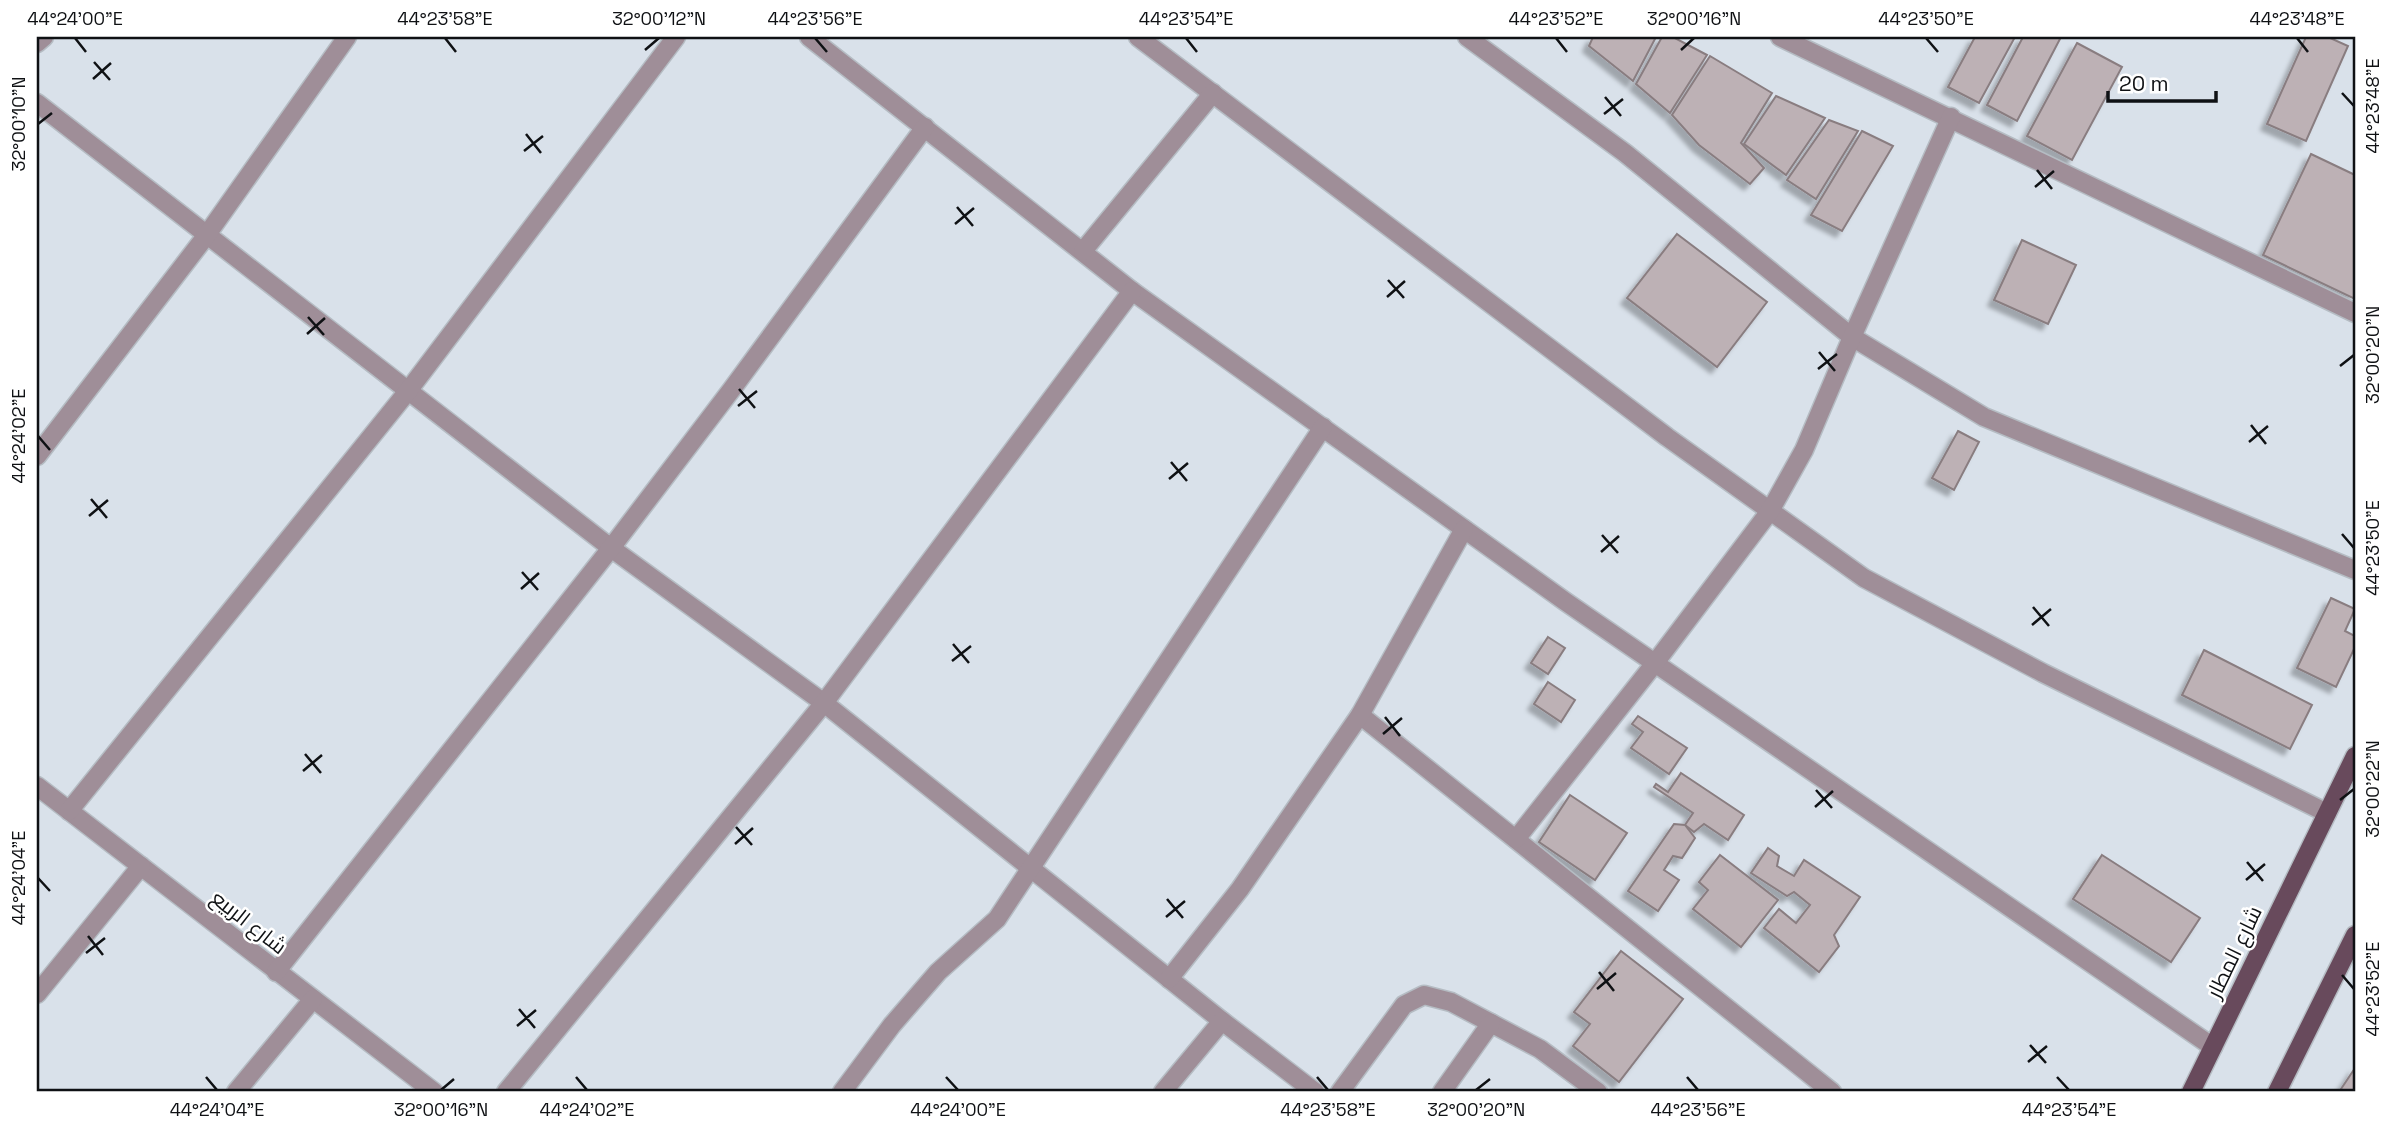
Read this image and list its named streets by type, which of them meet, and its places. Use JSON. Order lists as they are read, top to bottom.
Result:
{
  "streets": {
    "main road": ["شارع المطار"],
    "street": ["شارع الربيع"]
  },
  "scale_bar": "20 m",
  "coordinates": [
    "44°24'00\"E",
    "44°23'58\"E",
    "32°00'12\"N",
    "44°23'56\"E",
    "44°23'54\"E",
    "44°23'52\"E",
    "32°00'16\"N",
    "44°23'50\"E",
    "44°23'48\"E",
    "32°00'10\"N",
    "32°00'20\"N",
    "44°24'02\"E",
    "32°00'22\"N",
    "44°24'04\"E"
  ]
}
